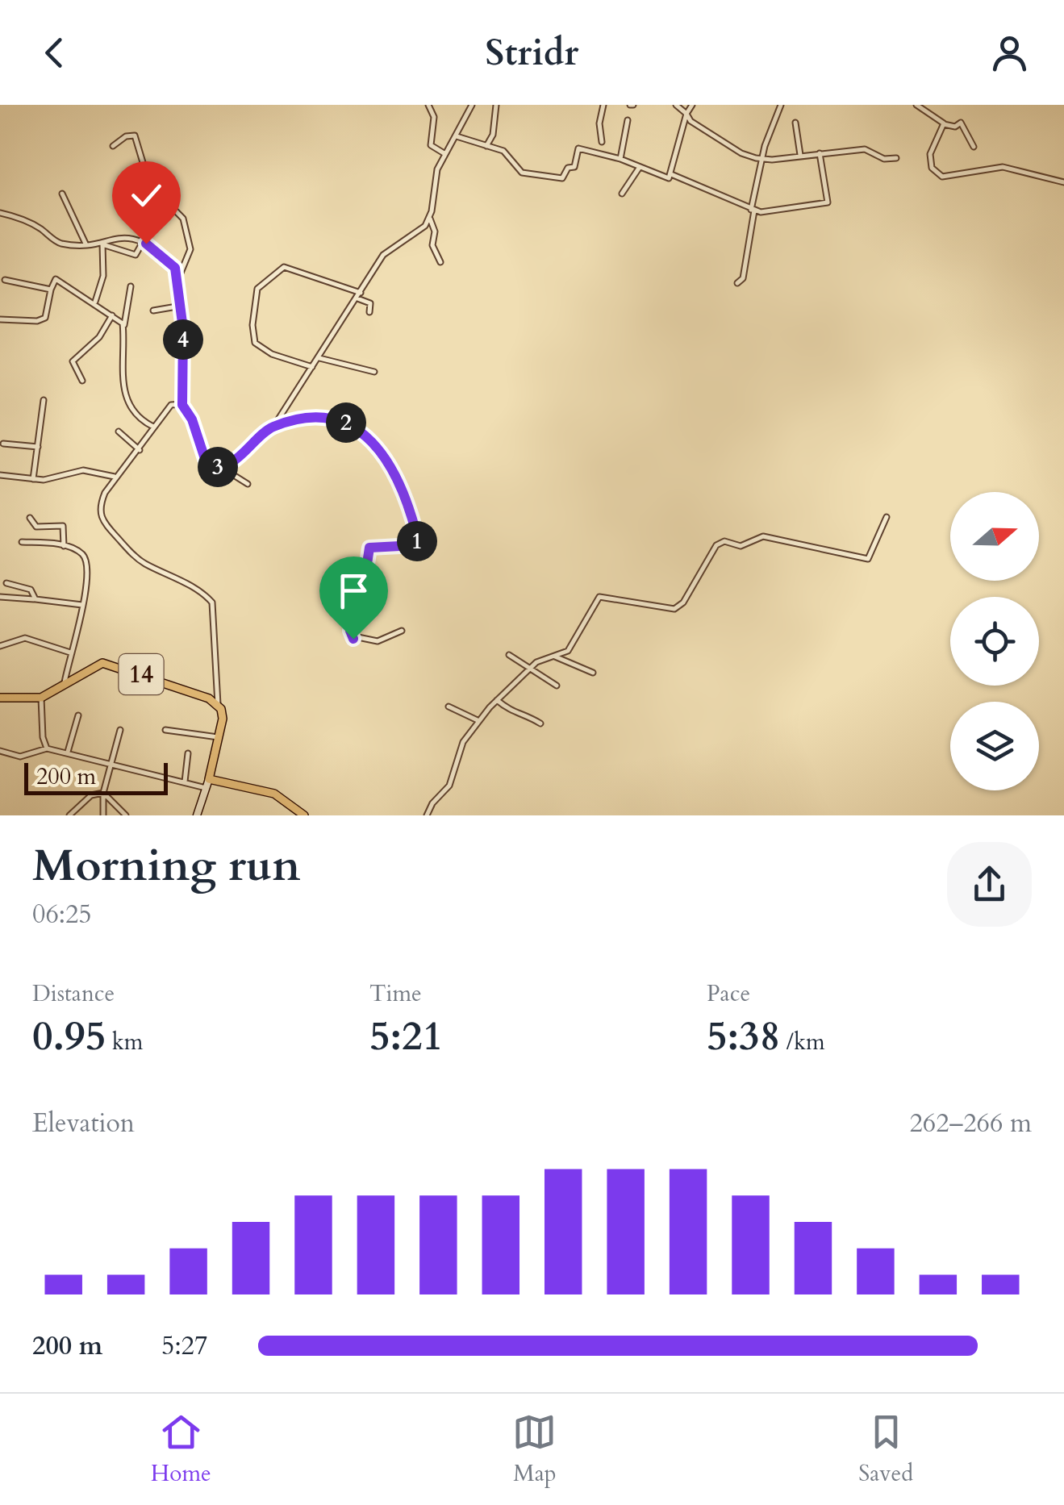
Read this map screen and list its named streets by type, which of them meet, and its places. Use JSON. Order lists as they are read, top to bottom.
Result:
{
  "streets": {
    "highway": ["14"]
  },
  "scale_bar": "200 m",
  "north": "right",
  "page": {
    "header": "Stridr",
    "pins": [
      "4",
      "2",
      "3",
      "1"
    ],
    "scale": "200 m",
    "heading": ["Morning run", "06:25"],
    "stats": [
      ["Distance", "0.95 km"],
      ["Time", "5:21"],
      ["Pace", "5:38 /km"]
    ],
    "chart": ["Elevation", "262–266 m"],
    "list": [
      {
        "name": "200 m",
        "note": "5:27"
      }
    ],
    "tabs": ["Home", "Map", "Saved"]
  }
}
